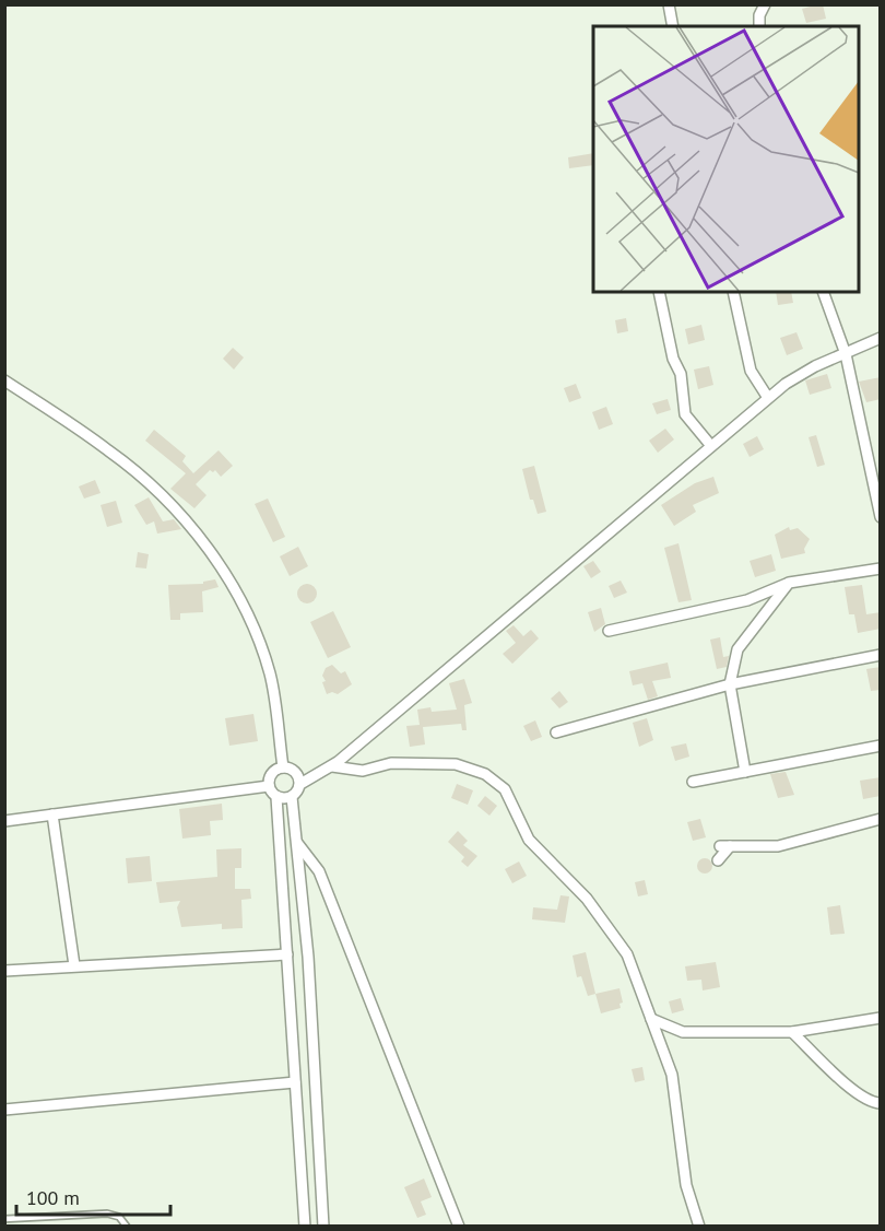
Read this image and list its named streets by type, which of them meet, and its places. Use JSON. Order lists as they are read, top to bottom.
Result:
{
  "scale_bar": "100 m"
}
